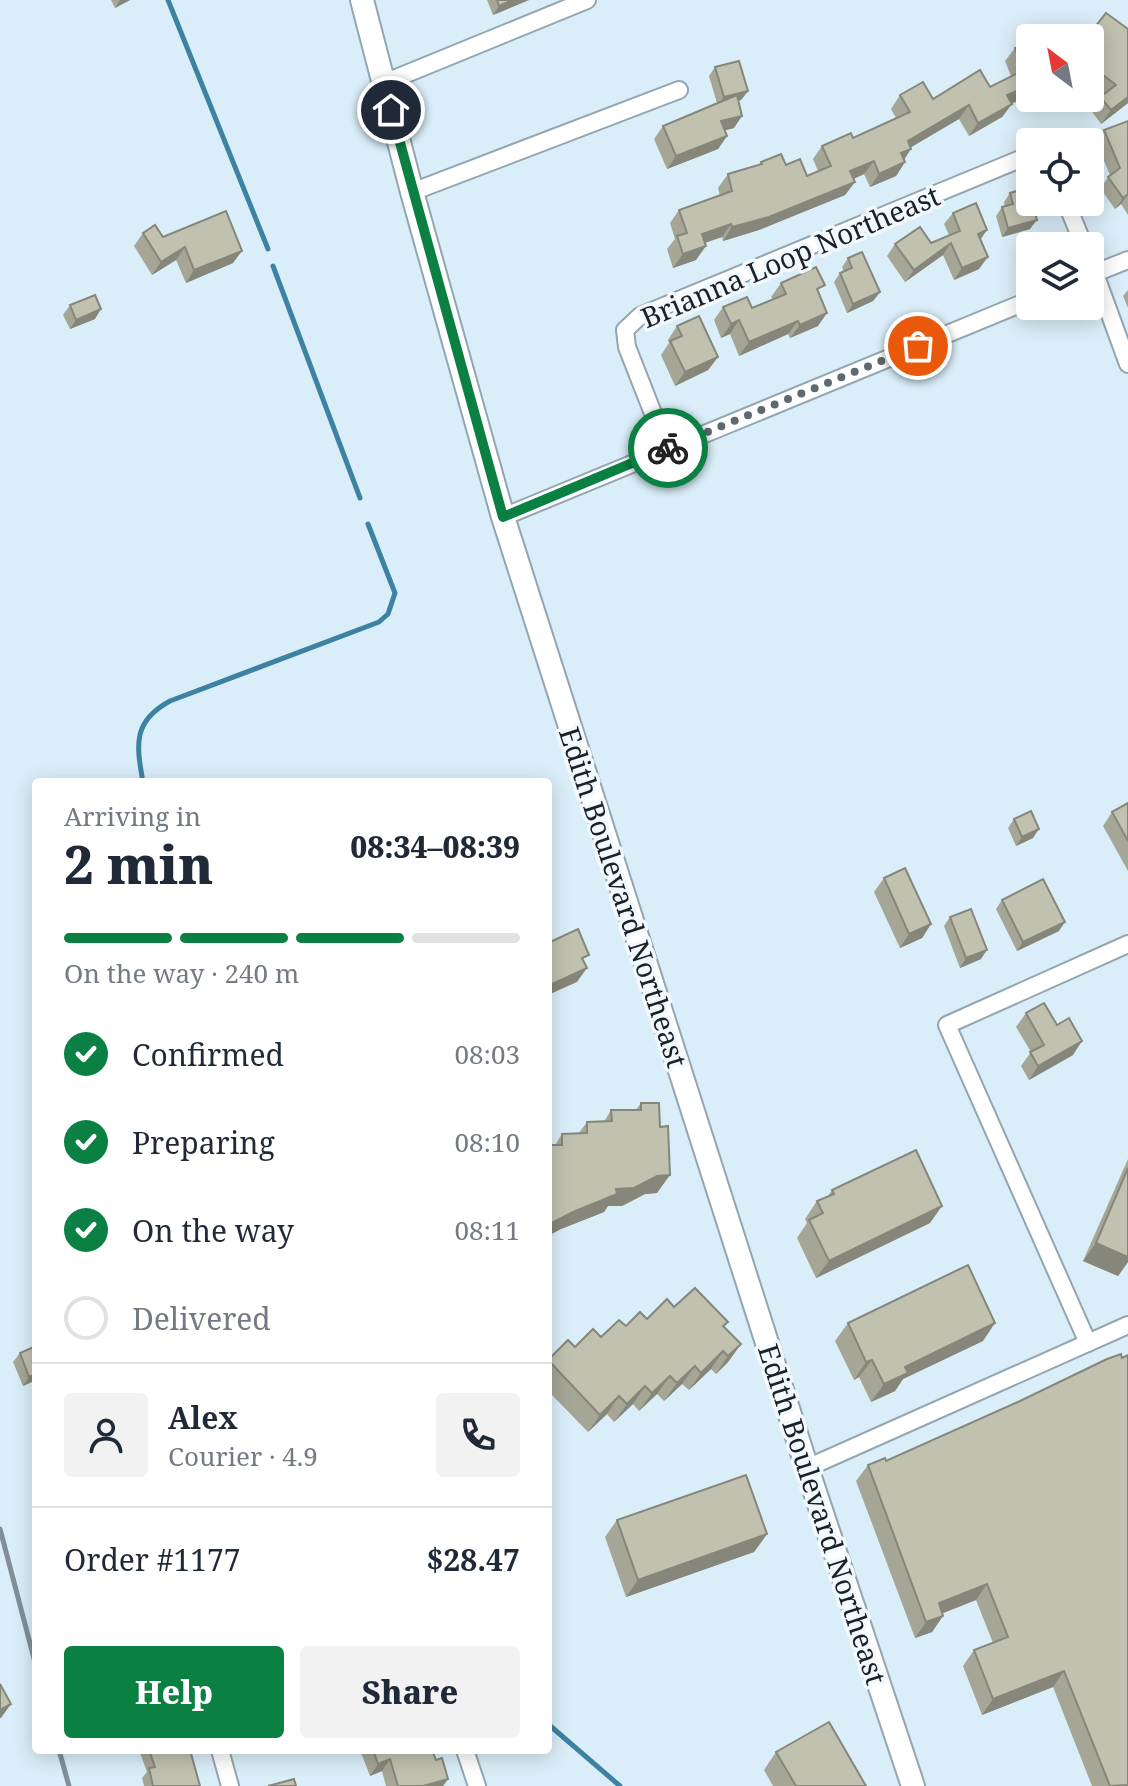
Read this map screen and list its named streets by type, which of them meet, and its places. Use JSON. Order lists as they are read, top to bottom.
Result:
{
  "streets": {
    "street": ["Brianna Loop Northeast", "Edith Boulevard Northeast"]
  },
  "north": "top left",
  "page": {
    "heading": ["2 min", "Arriving in", "08:34–08:39"],
    "panel": [
      "Alex",
      "Courier · 4.9",
      "Order #1177",
      "$28.47"
    ],
    "bar": "On the way · 240 m",
    "list": [
      ["Confirmed", "08:03"],
      ["Preparing", "08:10"],
      ["On the way", "08:11"],
      "Delivered"
    ],
    "buttons": ["Help", "Share"]
  }
}
